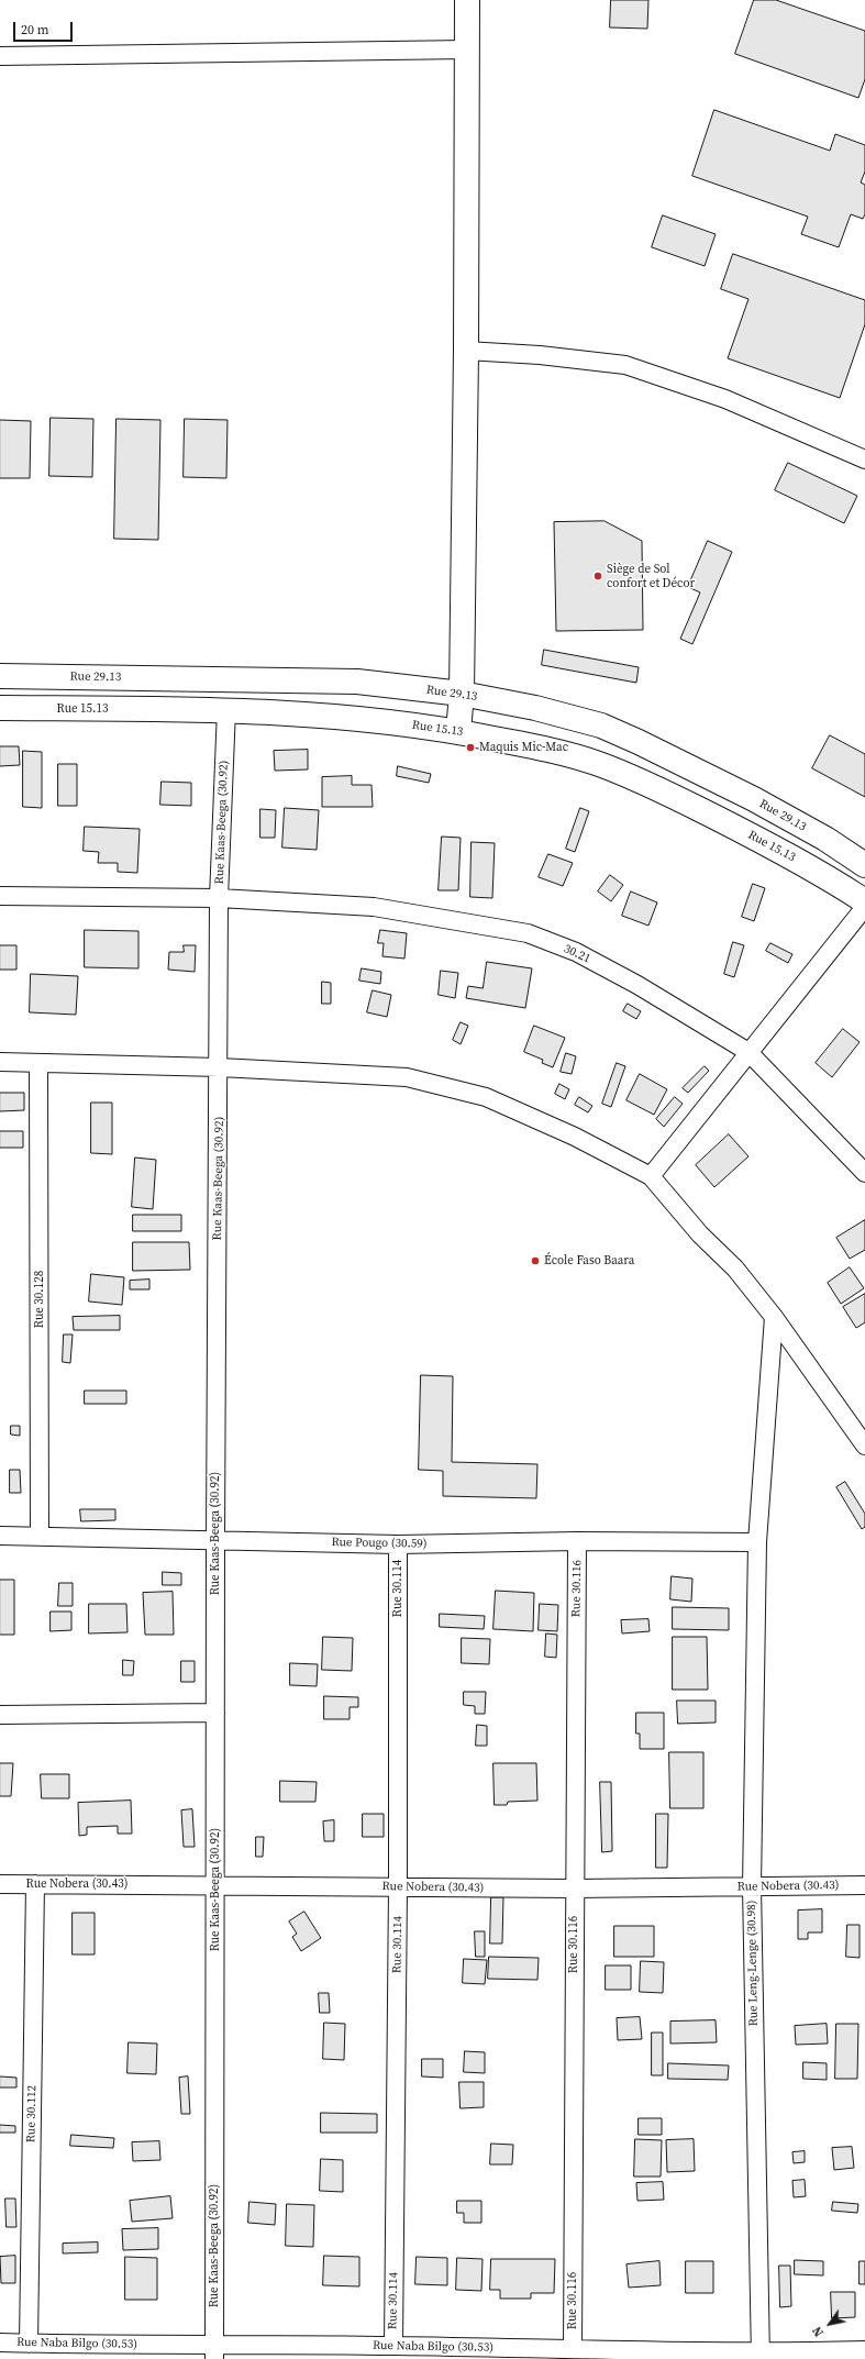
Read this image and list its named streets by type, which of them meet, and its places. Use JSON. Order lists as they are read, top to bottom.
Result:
{
  "streets": {
    "main road": ["Rue 29.13", "Rue 15.13"],
    "street": [
      "Rue Kaas-Beega (30.92)",
      "30.21",
      "Rue 30.128",
      "Rue Pougo (30.59)",
      "Rue 30.114",
      "Rue 30.116",
      "Rue Nobera (30.43)",
      "Rue Leng-Lenge (30.98)",
      "Rue 30.112",
      "Rue Naba Bilgo (30.53)"
    ]
  },
  "crossings": [
    ["Rue 15.13", "Rue Kaas-Beega (30.92)"],
    ["Rue Kaas-Beega (30.92)", "30.21"],
    ["Rue Kaas-Beega (30.92)", "Rue Pougo (30.59)"],
    ["Rue Kaas-Beega (30.92)", "Rue Nobera (30.43)"],
    ["Rue Kaas-Beega (30.92)", "Rue Naba Bilgo (30.53)"],
    ["Rue 30.128", "Rue Pougo (30.59)"],
    ["Rue Pougo (30.59)", "Rue 30.114"],
    ["Rue Pougo (30.59)", "Rue 30.116"],
    ["Rue Pougo (30.59)", "Rue Leng-Lenge (30.98)"],
    ["Rue 30.114", "Rue Nobera (30.43)"],
    ["Rue 30.114", "Rue Naba Bilgo (30.53)"],
    ["Rue 30.116", "Rue Nobera (30.43)"],
    ["Rue 30.116", "Rue Naba Bilgo (30.53)"],
    ["Rue Nobera (30.43)", "Rue Leng-Lenge (30.98)"],
    ["Rue Nobera (30.43)", "Rue 30.112"],
    ["Rue Leng-Lenge (30.98)", "Rue Naba Bilgo (30.53)"],
    ["Rue 30.112", "Rue Naba Bilgo (30.53)"]
  ],
  "places": ["Siège de Sol confort et Décor", "Maquis Mic-Mac", "École Faso Baara"],
  "scale_bar": "20 m",
  "north": "bottom left"
}
